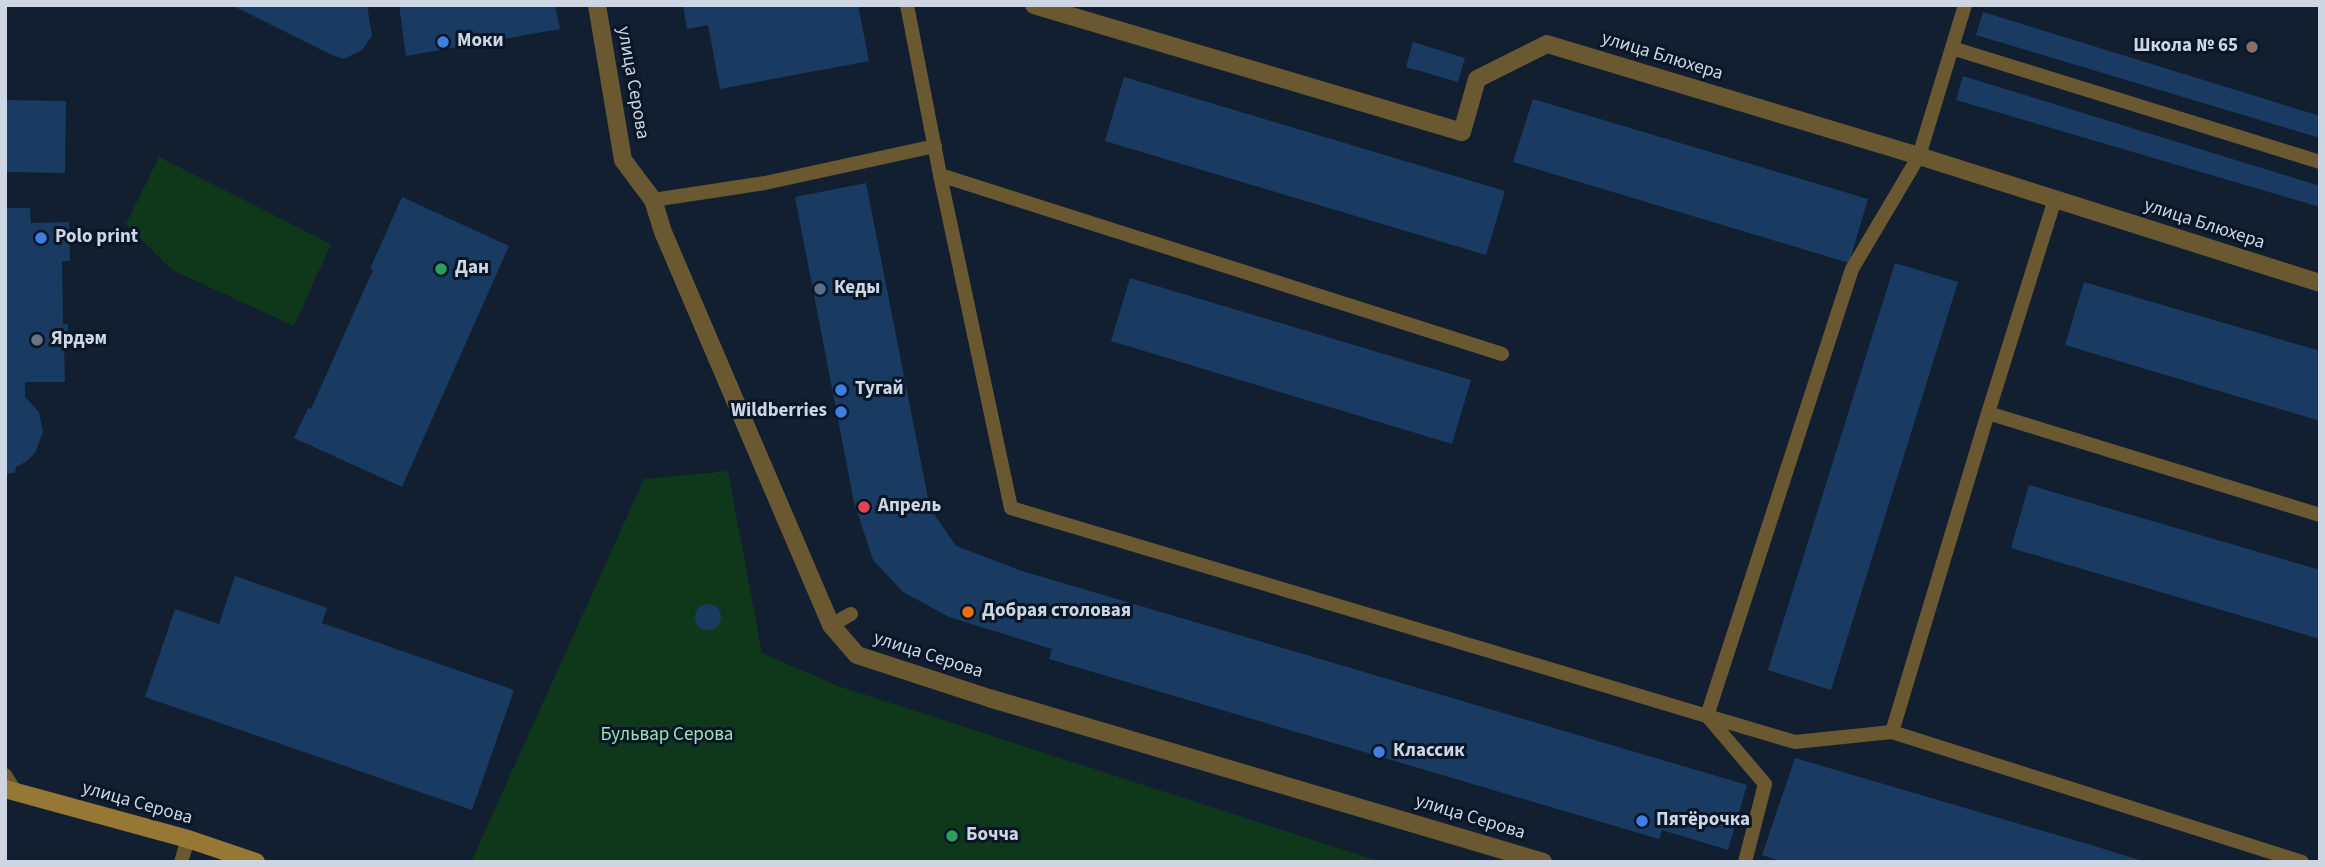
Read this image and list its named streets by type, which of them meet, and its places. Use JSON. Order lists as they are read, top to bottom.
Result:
{
  "streets": {
    "street": ["улица Блюхера", "улица Серова"]
  },
  "parks": ["Бульвар Серова"],
  "places": [
    "Моки",
    "Школа № 65",
    "Polo print",
    "Дан",
    "Кеды",
    "Ярдәм",
    "Тугай",
    "Wildberries",
    "Апрель",
    "Добрая столовая",
    "Классик",
    "Пятёрочка",
    "Бочча"
  ]
}
